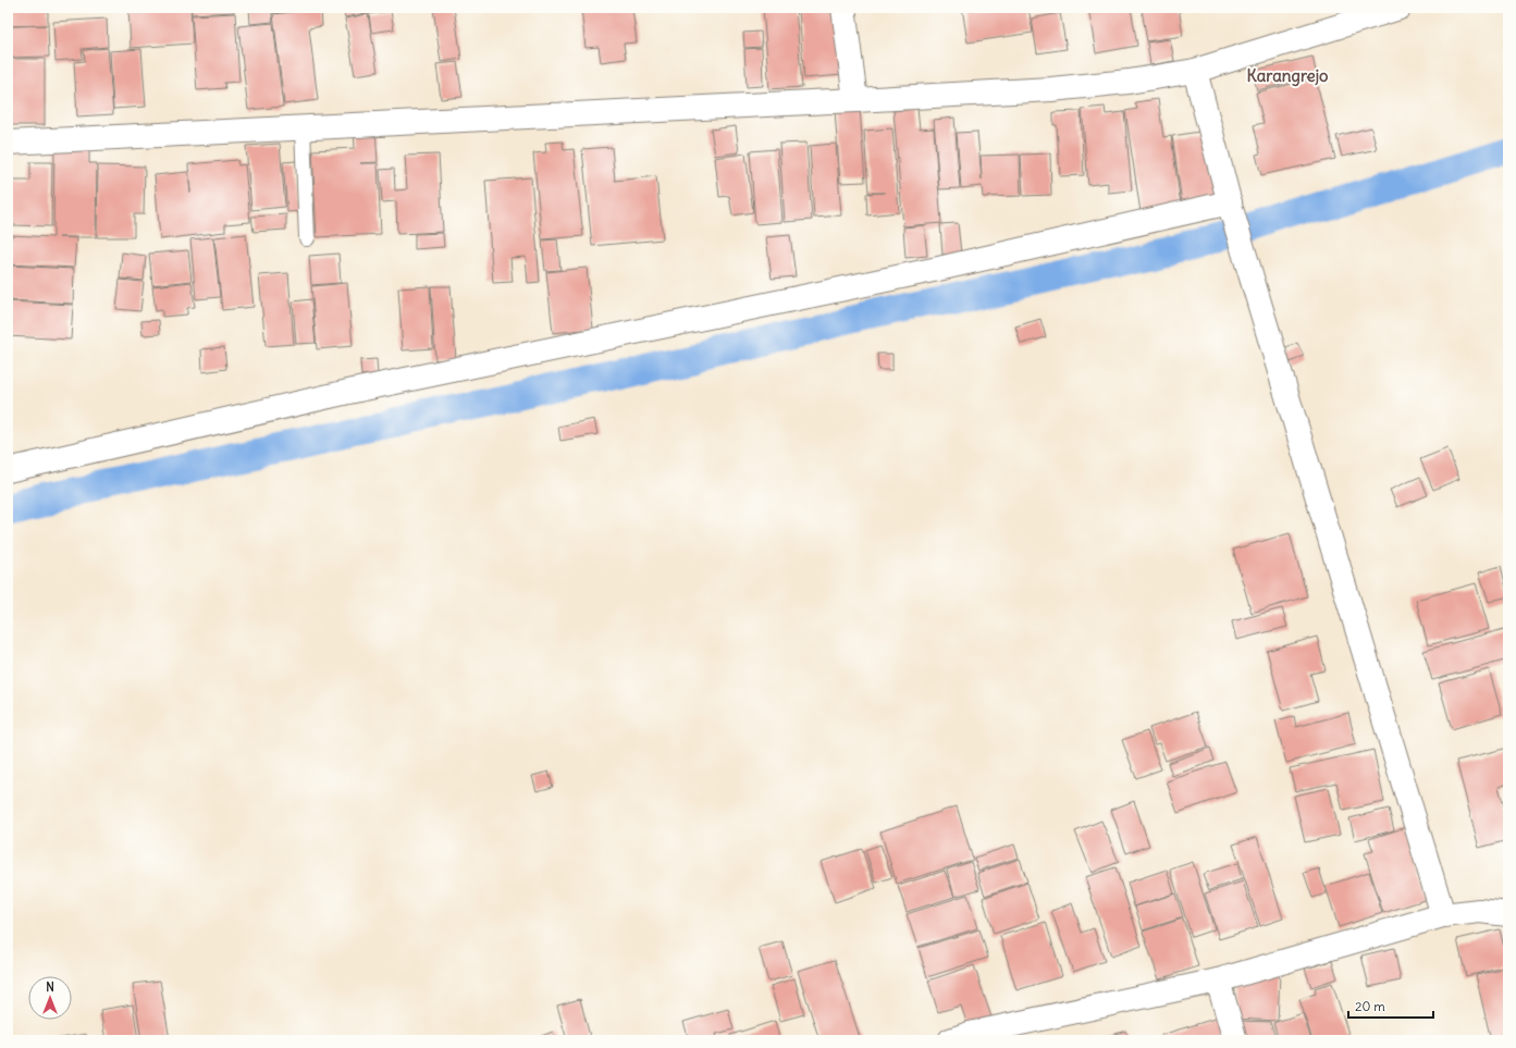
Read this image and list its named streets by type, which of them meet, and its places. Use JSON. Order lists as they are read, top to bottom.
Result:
{
  "districts": ["Karangrejo"],
  "scale_bar": "20 m",
  "north": "top"
}
